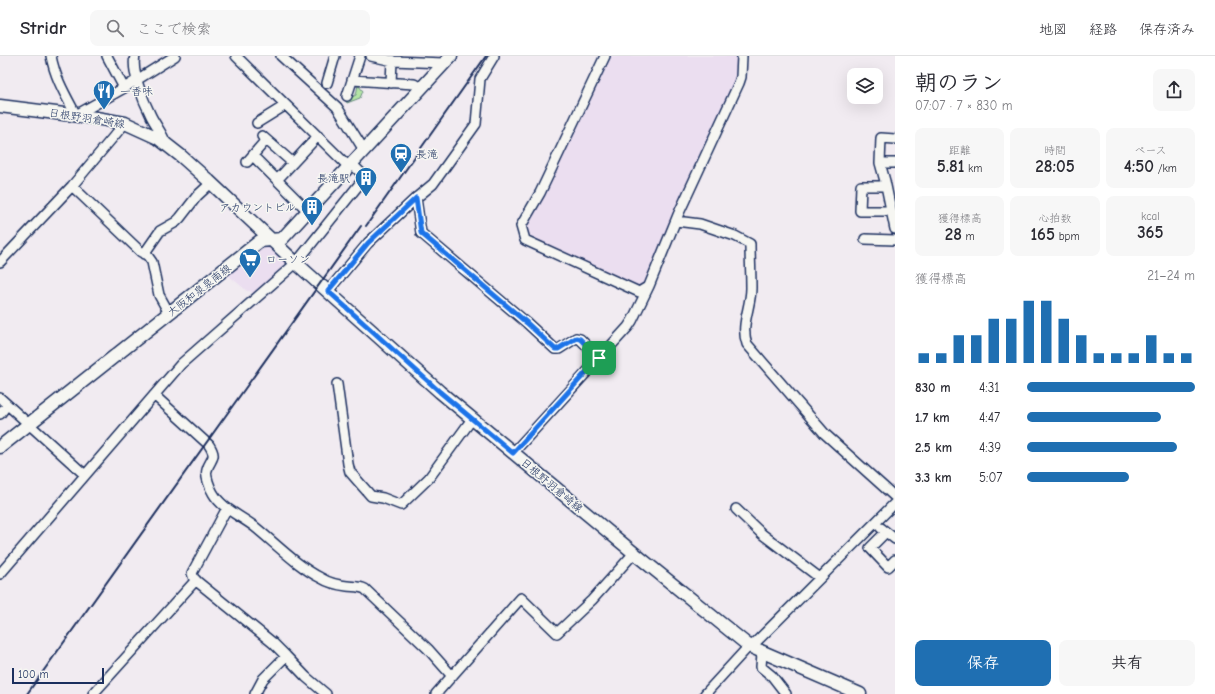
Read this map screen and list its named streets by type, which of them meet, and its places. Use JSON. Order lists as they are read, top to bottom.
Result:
{
  "streets": {
    "main road": ["日根野羽倉崎線", "大阪和泉泉南線"]
  },
  "crossings": [
    ["日根野羽倉崎線", "大阪和泉泉南線"]
  ],
  "places": {
    "restaurant": ["一香味"],
    "station": ["長滝"],
    "building": ["長滝駅", "アカウントビル"],
    "supermarket": ["ローソン"]
  },
  "scale_bar": "100 m",
  "page": {
    "header": "Stridr",
    "search": "ここで検索",
    "nav": ["地図", "経路", "保存済み"],
    "heading": ["朝のラン", "07:07 · 7 × 830 m"],
    "stats": [
      ["距離", "5.81 km"],
      ["時間", "28:05"],
      ["ペース", "4:50 /km"],
      ["獲得標高", "28 m"],
      ["心拍数", "165 bpm"],
      ["kcal", "365"]
    ],
    "chart": ["獲得標高", "21–24 m"],
    "list": [
      {
        "name": "830 m",
        "note": "4:31"
      },
      {
        "name": "1.7 km",
        "note": "4:47"
      },
      {
        "name": "2.5 km",
        "note": "4:39"
      },
      {
        "name": "3.3 km",
        "note": "5:07"
      }
    ],
    "buttons": ["保存", "共有"],
    "scale": "100 m"
  }
}
